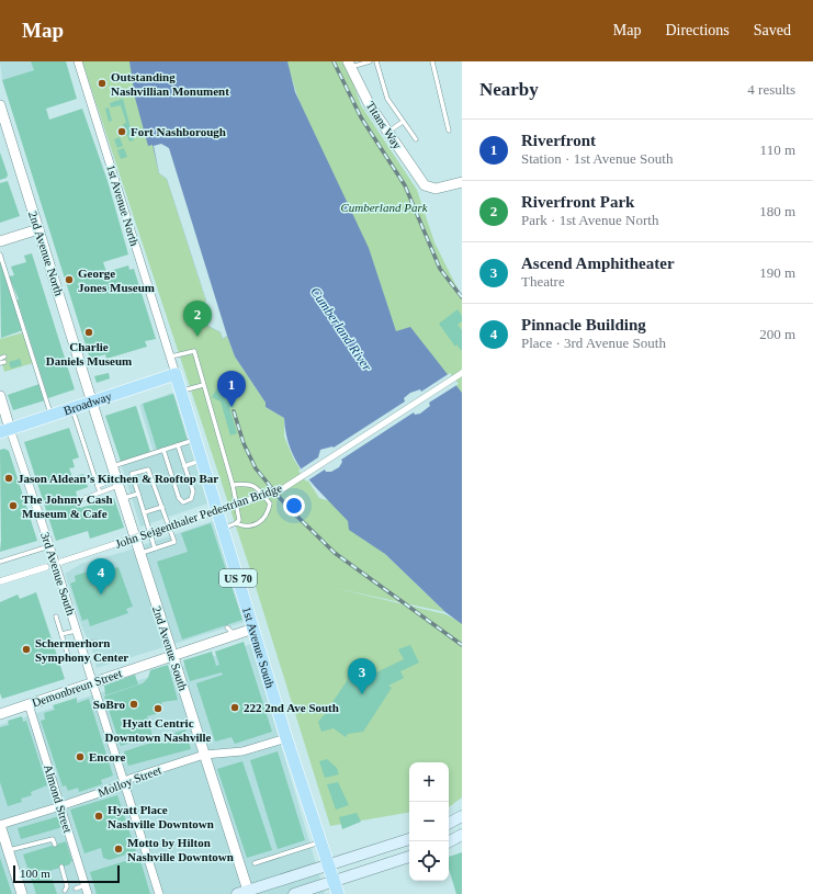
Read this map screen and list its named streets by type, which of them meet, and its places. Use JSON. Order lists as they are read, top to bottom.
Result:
{
  "streets": {
    "main road": ["Broadway", "US 70", "1st Avenue South"],
    "street": [
      "Titans Way",
      "1st Avenue North",
      "2nd Avenue North",
      "John Seigenthaler Pedestrian Bridge",
      "3rd Avenue South",
      "2nd Avenue South",
      "Demonbreun Street",
      "Molloy Street",
      "Almond Street"
    ]
  },
  "crossings": [
    ["1st Avenue North", "Broadway"],
    ["1st Avenue North", "1st Avenue South"],
    ["2nd Avenue North", "Broadway"],
    ["2nd Avenue North", "2nd Avenue South"],
    ["Broadway", "3rd Avenue South"],
    ["Broadway", "1st Avenue South"],
    ["Broadway", "2nd Avenue South"],
    ["3rd Avenue South", "Demonbreun Street"],
    ["3rd Avenue South", "Molloy Street"],
    ["1st Avenue South", "Demonbreun Street"],
    ["1st Avenue South", "Molloy Street"],
    ["2nd Avenue South", "Demonbreun Street"],
    ["2nd Avenue South", "Molloy Street"],
    ["Demonbreun Street", "Almond Street"],
    ["Molloy Street", "Almond Street"]
  ],
  "water": ["Cumberland River"],
  "parks": ["Cumberland Park"],
  "places": [
    "Outstanding Nashvillian Monument",
    "Fort Nashborough",
    "George Jones Museum",
    "Charlie Daniels Museum",
    "Jason Aldean’s Kitchen & Rooftop Bar",
    "The Johnny Cash Museum & Cafe",
    "Schermerhorn Symphony Center",
    "SoBro",
    "222 2nd Ave South",
    "Hyatt Centric Downtown Nashville",
    "Encore",
    "Hyatt Place Nashville Downtown",
    "Motto by Hilton Nashville Downtown"
  ],
  "scale_bar": "100 m",
  "page": {
    "header": "Map",
    "nav": ["Map", "Directions", "Saved"],
    "heading": ["Nearby", "4 results"],
    "list": [
      {
        "mark": "1",
        "name": "Riverfront",
        "note": "Station · 1st Avenue South",
        "value": "110 m"
      },
      {
        "mark": "2",
        "name": "Riverfront Park",
        "note": "Park · 1st Avenue North",
        "value": "180 m"
      },
      {
        "mark": "3",
        "name": "Ascend Amphitheater",
        "note": "Theatre",
        "value": "190 m"
      },
      {
        "mark": "4",
        "name": "Pinnacle Building",
        "note": "Place · 3rd Avenue South",
        "value": "200 m"
      }
    ],
    "pins": [
      "2",
      "1",
      "4",
      "3"
    ],
    "map_buttons": ["+", "−"],
    "scale": "100 m"
  }
}
